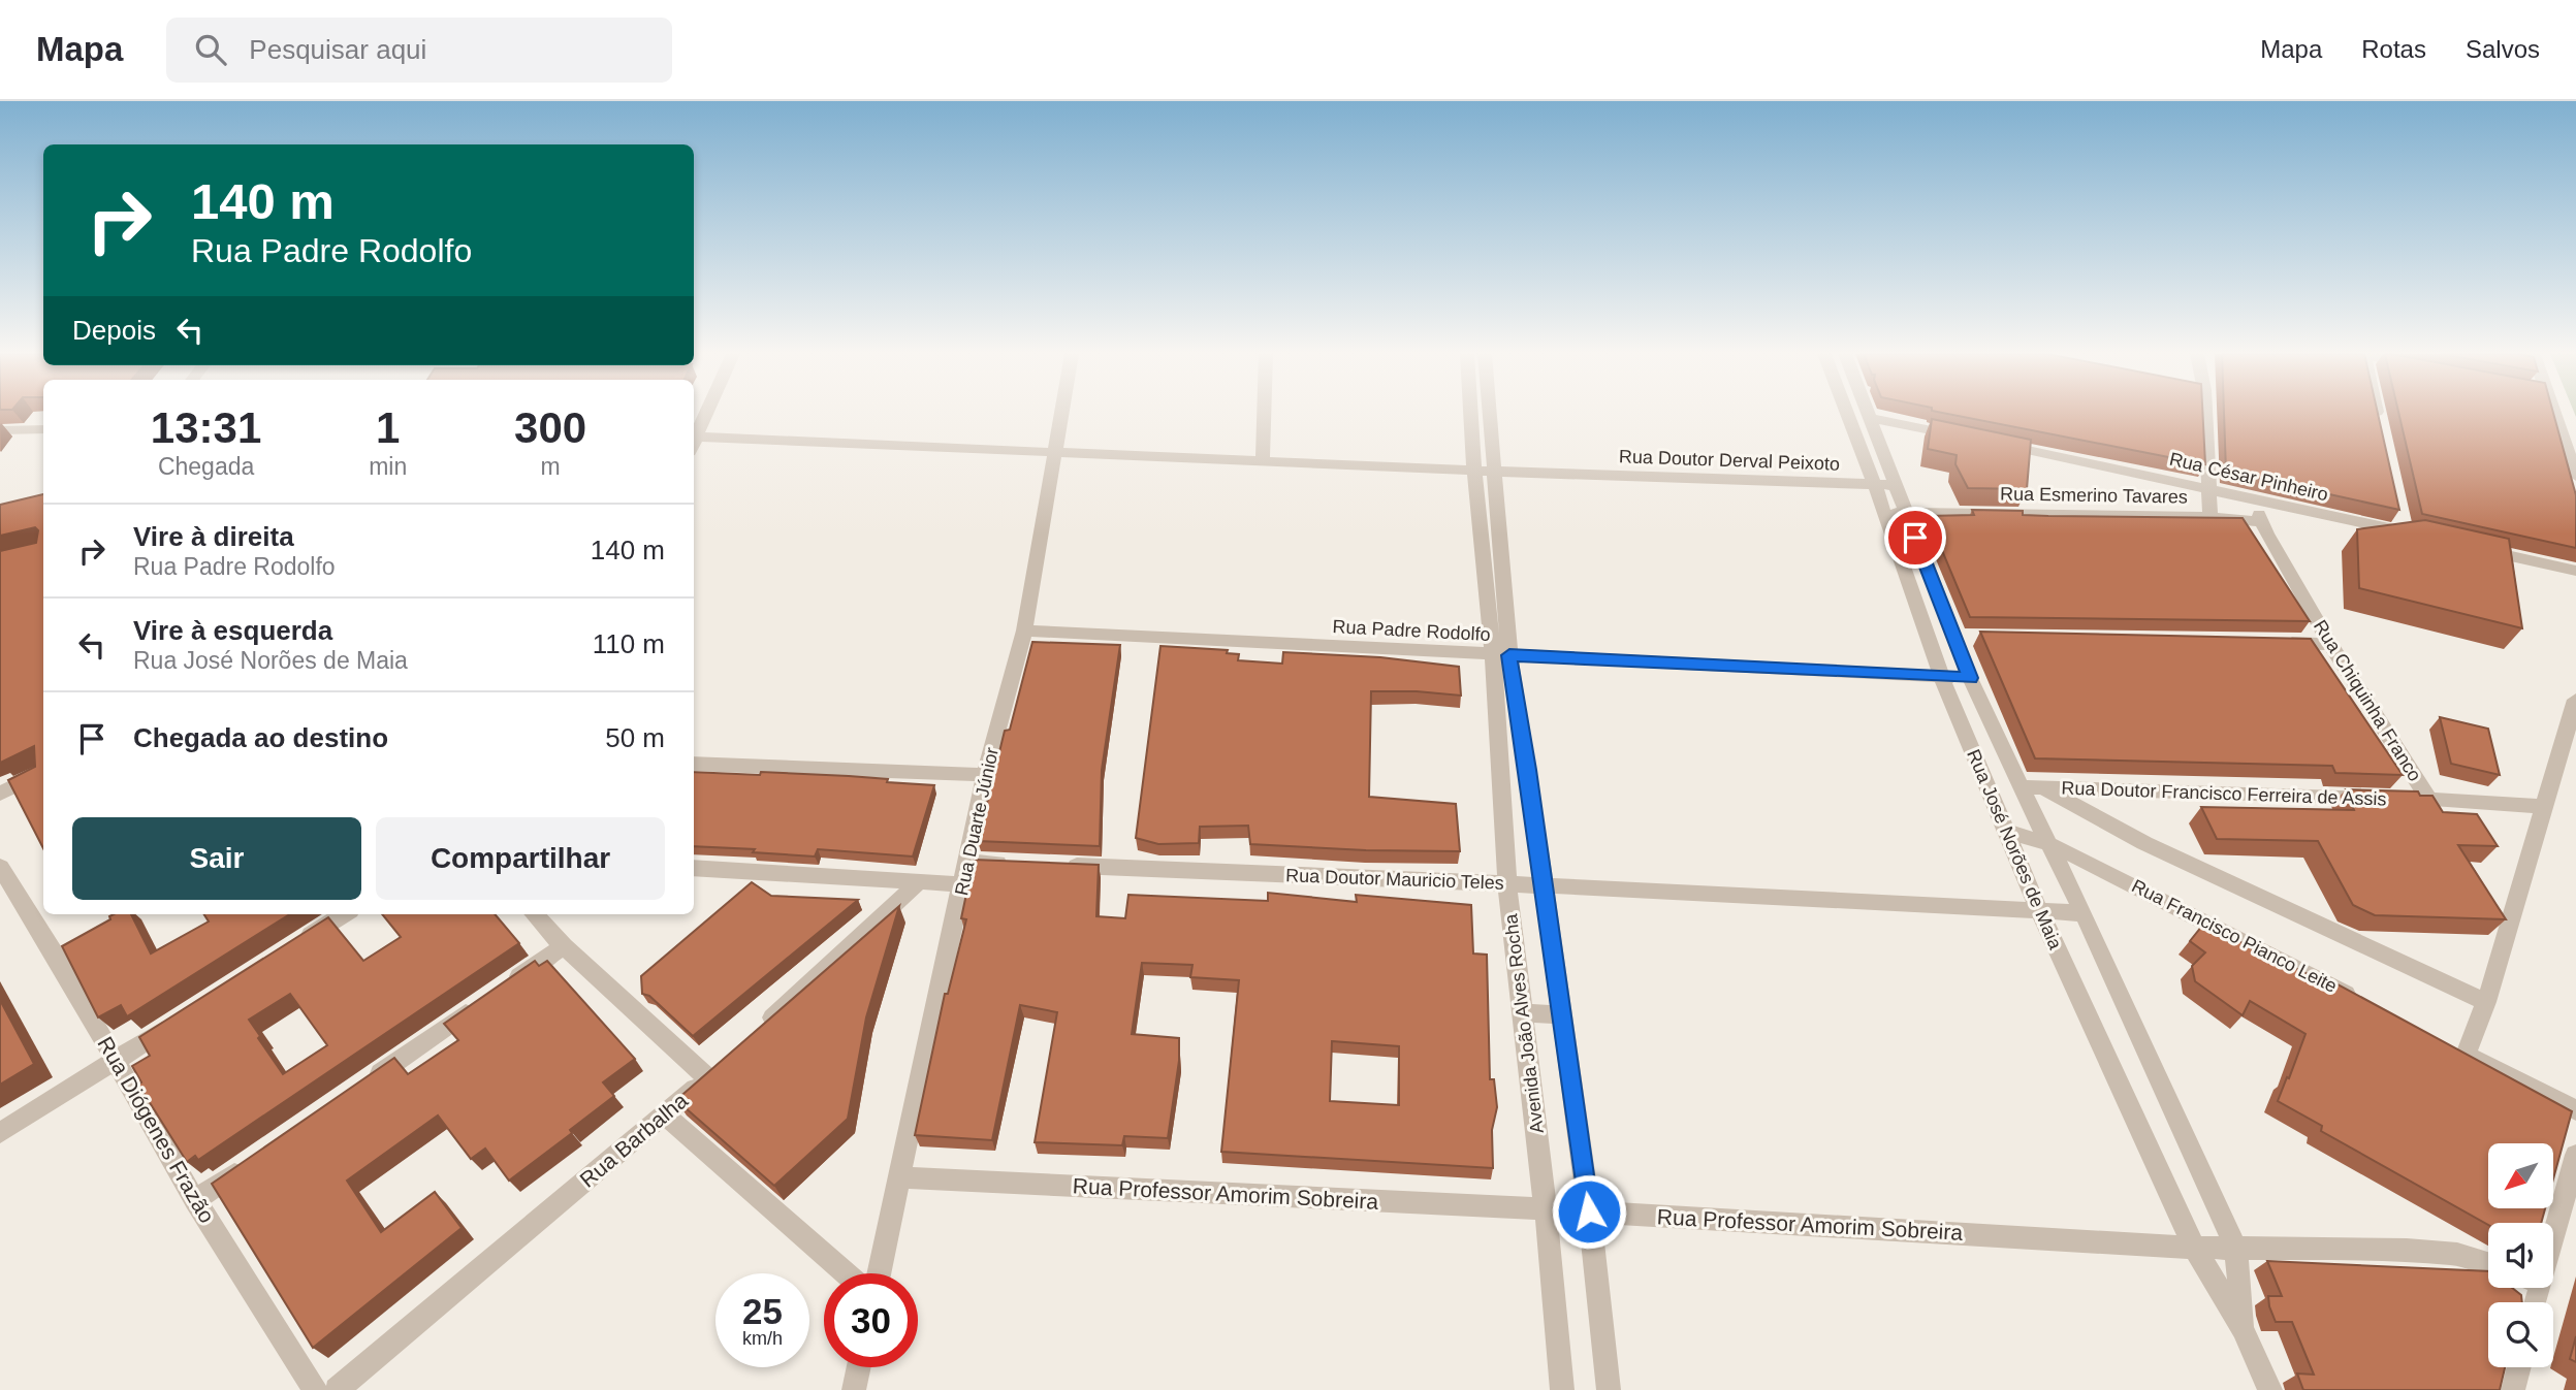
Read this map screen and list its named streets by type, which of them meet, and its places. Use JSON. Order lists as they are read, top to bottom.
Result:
{
  "streets": {
    "street": [
      "Rua Doutor Derval Peixoto",
      "Rua César Pinheiro",
      "Rua Esmerino Tavares",
      "Rua Padre Rodolfo",
      "Rua Chiquinha Franco",
      "Rua Doutor Francisco Ferreira de Assis",
      "Rua Duarte Júnior",
      "Rua José Norões de Maia",
      "Rua Doutor Mauricio Teles",
      "Rua Francisco Pianco Leite",
      "Avenida João Alves Rocha",
      "Rua Diógenes Frazão",
      "Rua Barbalha",
      "Rua Professor Amorim Sobreira"
    ]
  },
  "crossings": [
    ["Rua Doutor Derval Peixoto", "Rua Duarte Júnior"],
    ["Rua Doutor Derval Peixoto", "Rua José Norões de Maia"],
    ["Rua Doutor Derval Peixoto", "Avenida João Alves Rocha"],
    ["Rua César Pinheiro", "Rua Chiquinha Franco"],
    ["Rua Esmerino Tavares", "Rua Chiquinha Franco"],
    ["Rua Esmerino Tavares", "Rua José Norões de Maia"],
    ["Rua Padre Rodolfo", "Rua Duarte Júnior"],
    ["Rua Padre Rodolfo", "Rua José Norões de Maia"],
    ["Rua Padre Rodolfo", "Avenida João Alves Rocha"],
    ["Rua Chiquinha Franco", "Rua Doutor Francisco Ferreira de Assis"],
    ["Rua Doutor Francisco Ferreira de Assis", "Rua José Norões de Maia"],
    ["Rua Duarte Júnior", "Rua Professor Amorim Sobreira"],
    ["Rua José Norões de Maia", "Rua Doutor Mauricio Teles"],
    ["Rua José Norões de Maia", "Rua Francisco Pianco Leite"],
    ["Rua José Norões de Maia", "Rua Professor Amorim Sobreira"],
    ["Rua Doutor Mauricio Teles", "Avenida João Alves Rocha"],
    ["Avenida João Alves Rocha", "Rua Professor Amorim Sobreira"]
  ],
  "north": "bottom left",
  "page": {
    "header": "Mapa",
    "search": "Pesquisar aqui",
    "nav": ["Mapa", "Rotas", "Salvos"],
    "turn": ["140 m", "Rua Padre Rodolfo"],
    "then": "Depois",
    "eta": [
      "13:31",
      "Chegada",
      "1",
      "min",
      "300",
      "m"
    ],
    "list": [
      {
        "name": "Vire à direita",
        "note": "Rua Padre Rodolfo",
        "value": "140 m"
      },
      {
        "name": "Vire à esquerda",
        "note": "Rua José Norões de Maia",
        "value": "110 m"
      },
      {
        "name": "Chegada ao destino",
        "value": "50 m"
      }
    ],
    "buttons": ["Sair", "Compartilhar"],
    "speed": "25 km/h",
    "limit": "30"
  }
}
